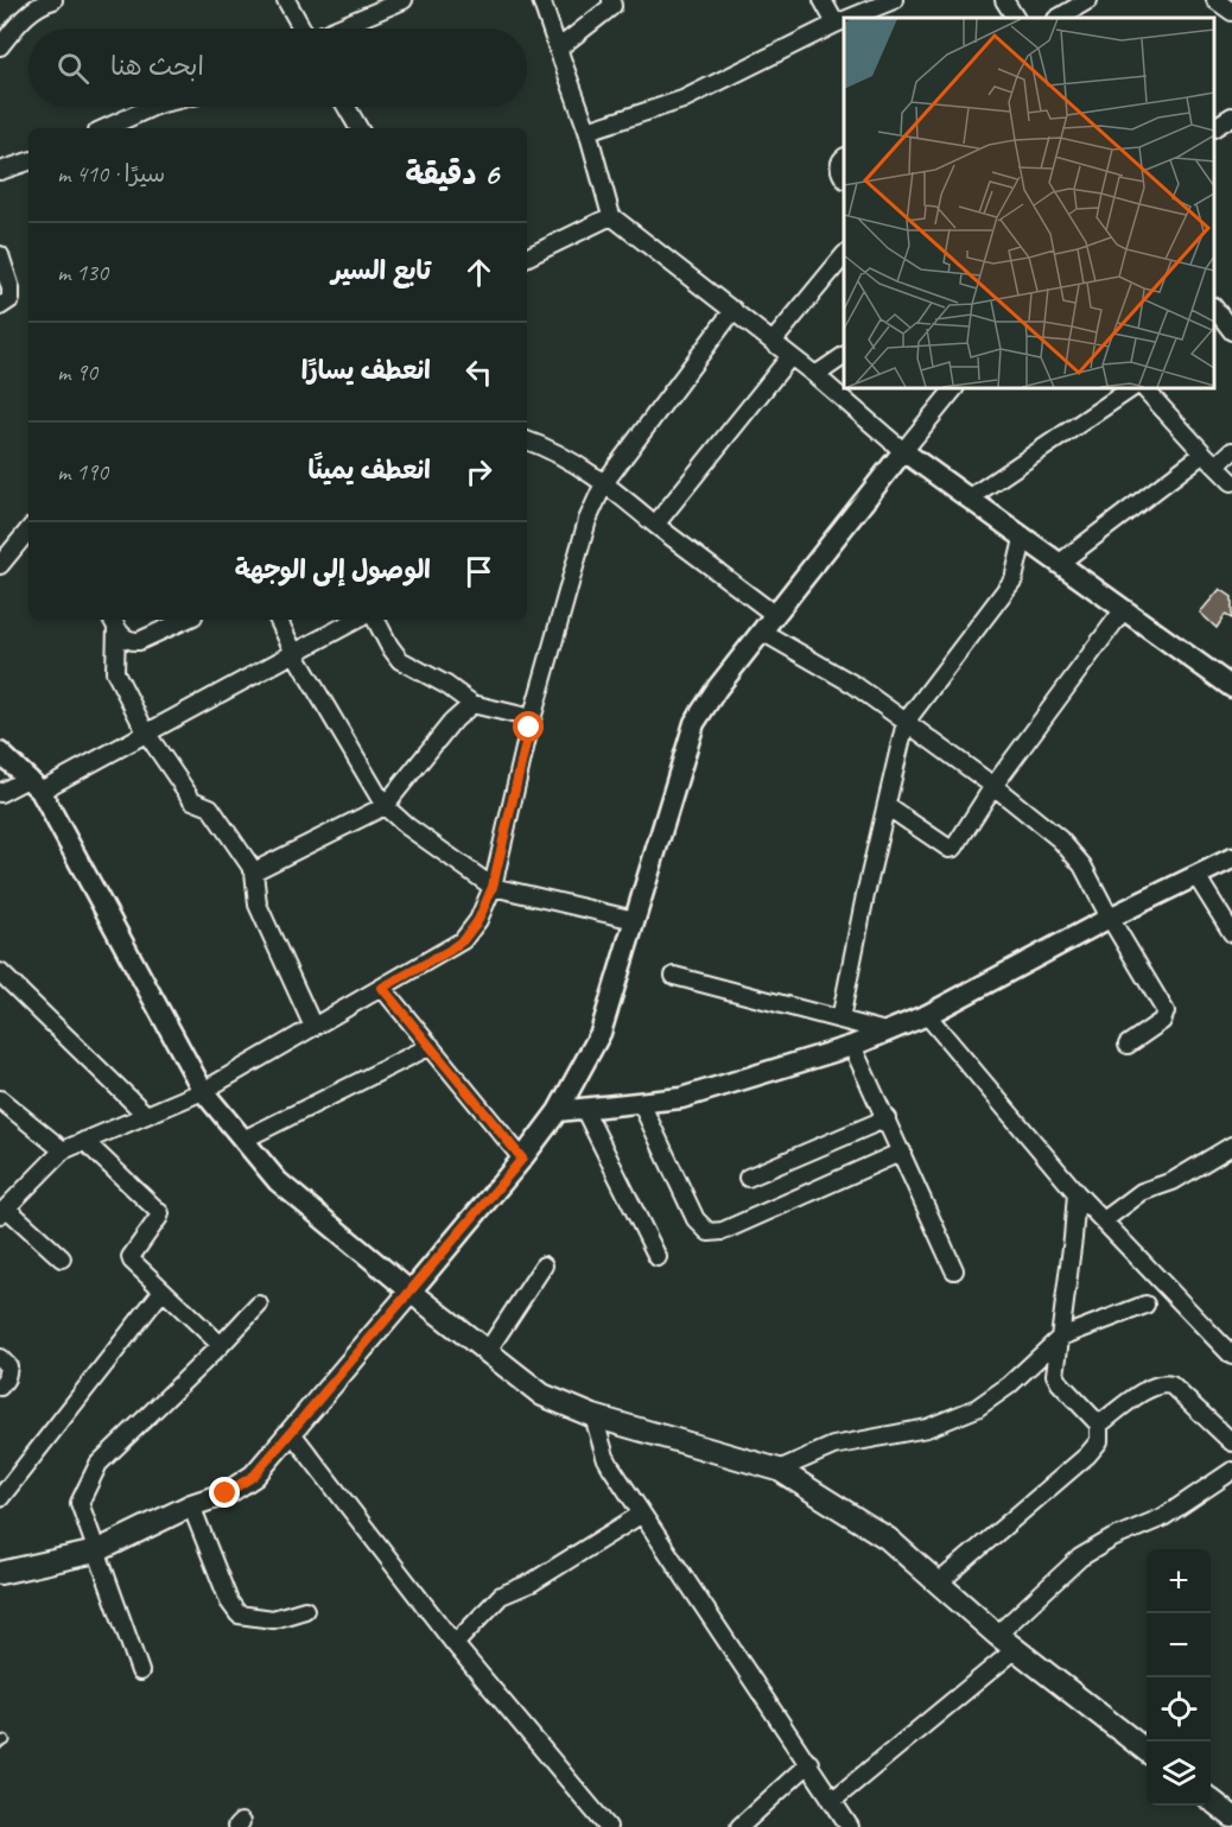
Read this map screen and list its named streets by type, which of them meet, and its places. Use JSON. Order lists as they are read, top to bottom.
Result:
{
  "page": {
    "search": "ابحث هنا",
    "heading": ["6 دقيقة", "سيرًا · 410 m"],
    "list": [
      ["تابع السير", "130 m"],
      ["انعطف يسارًا", "90 m"],
      ["انعطف يمينًا", "190 m"],
      "الوصول إلى الوجهة"
    ],
    "map_buttons": ["+", "−"]
  }
}
